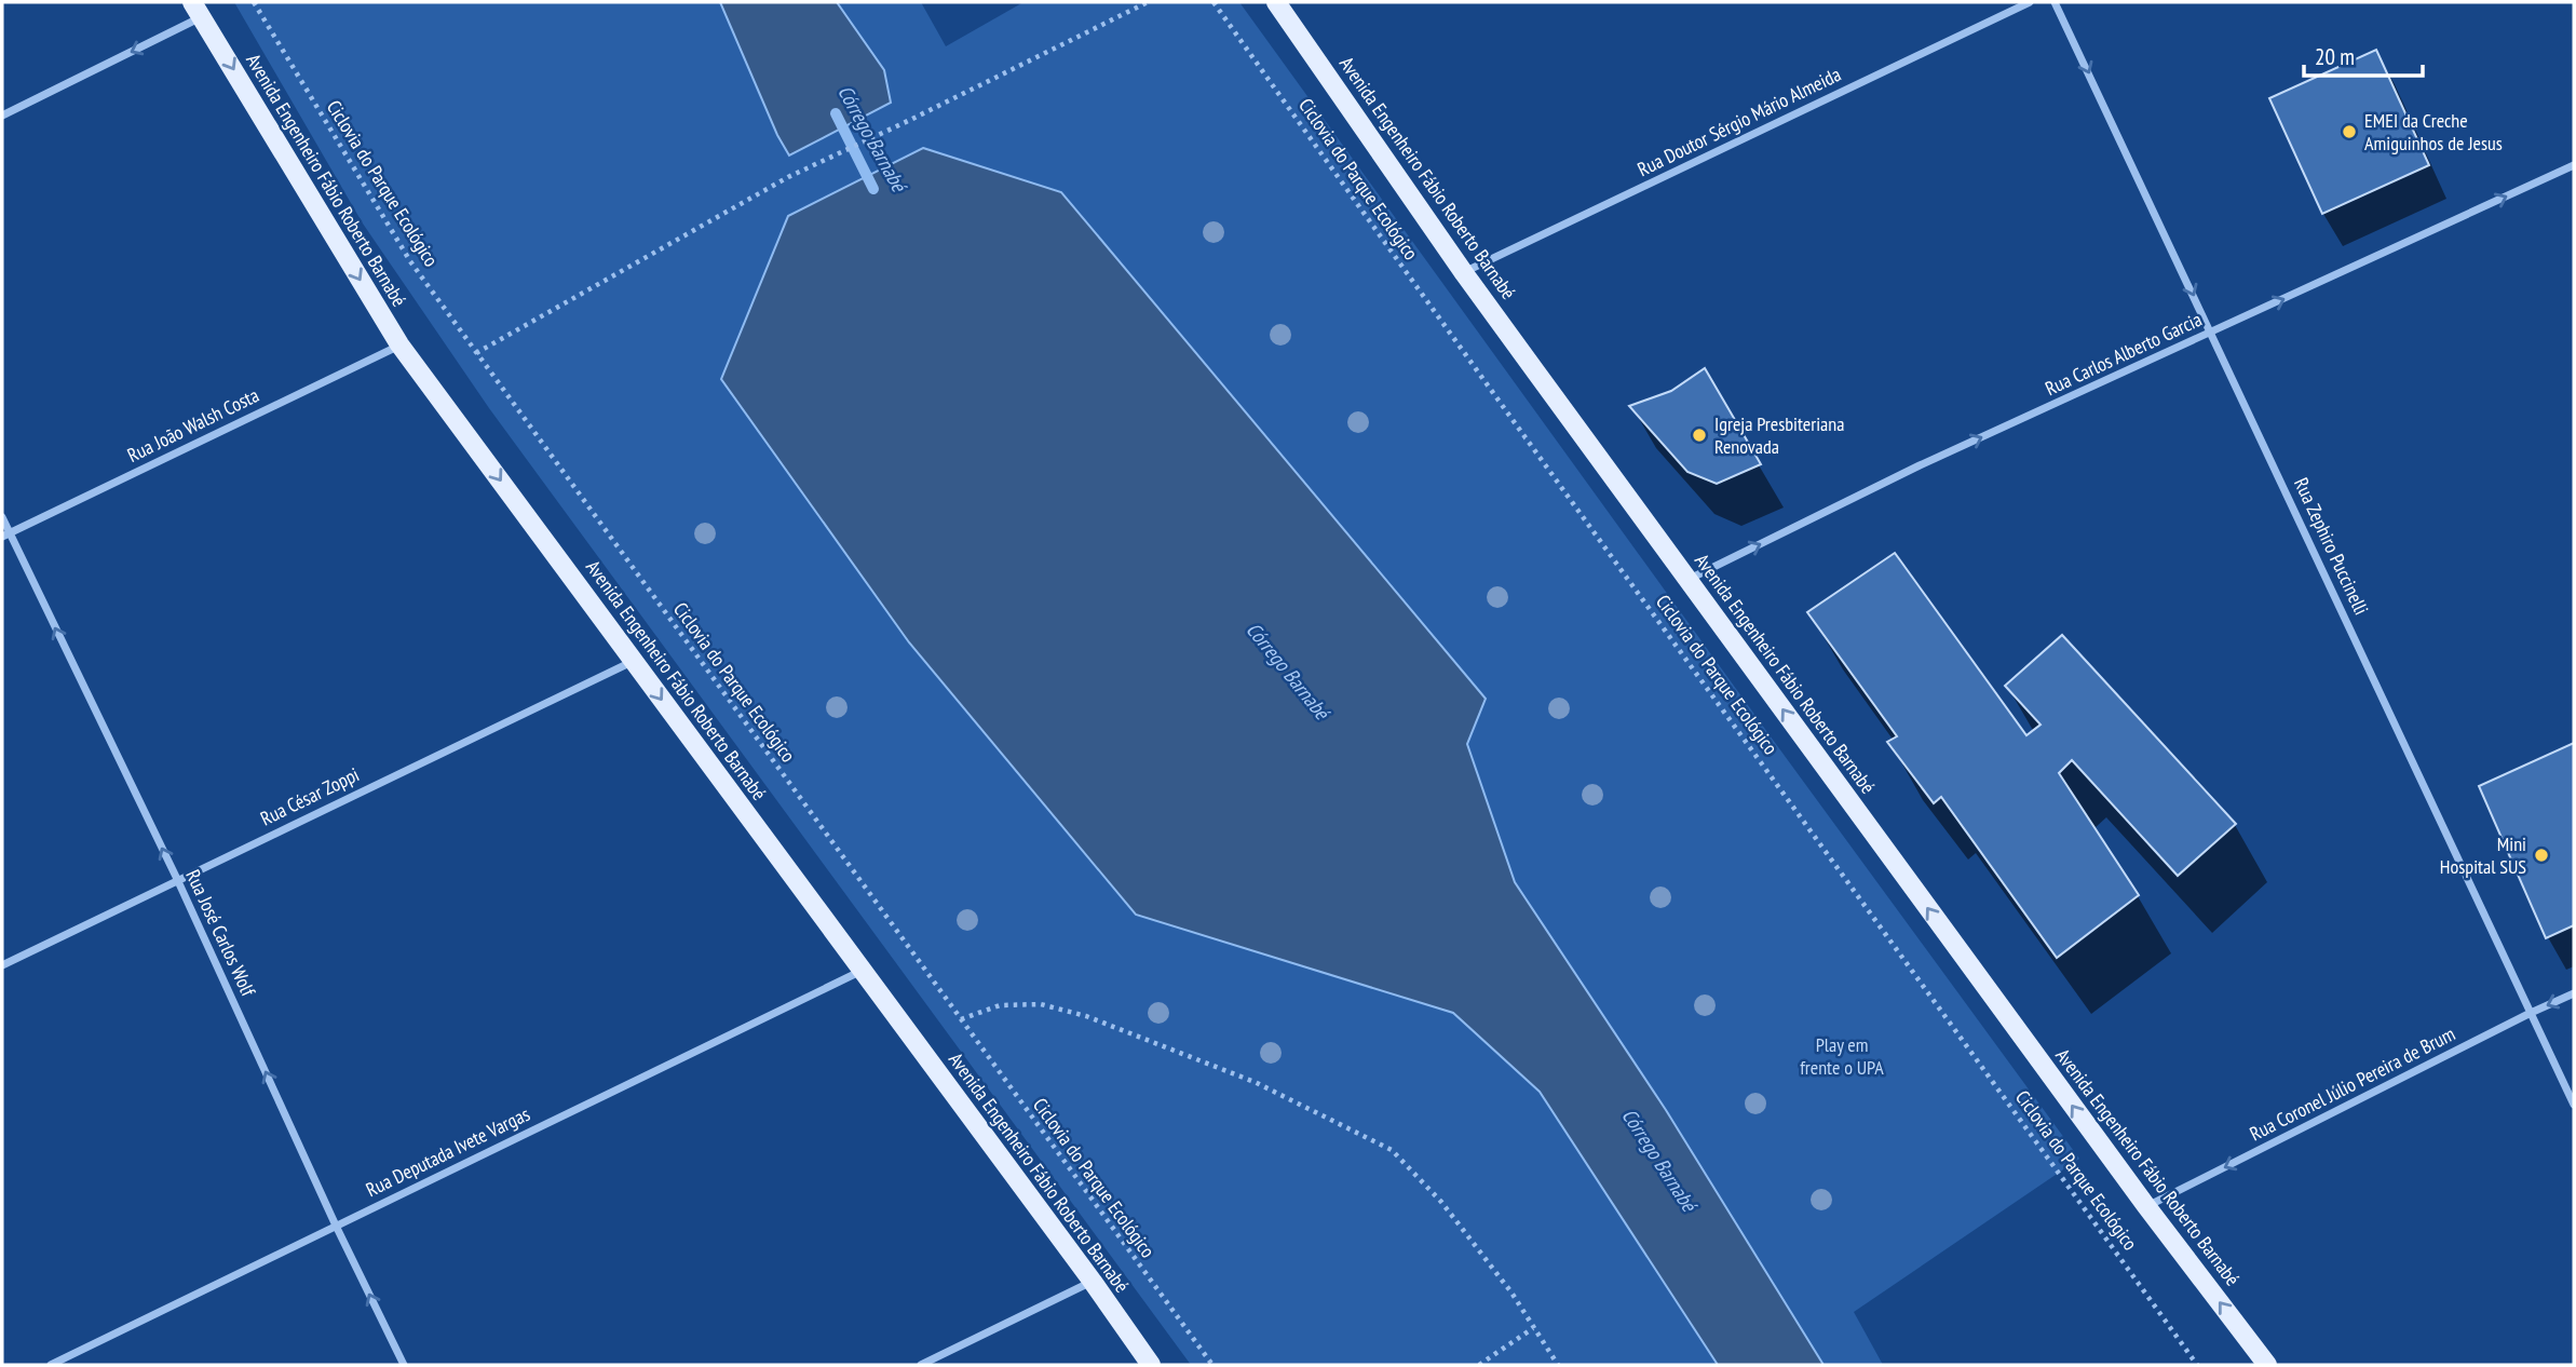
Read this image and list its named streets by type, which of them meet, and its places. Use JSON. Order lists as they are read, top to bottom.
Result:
{
  "streets": {
    "main road": ["Avenida Engenheiro Fábio Roberto Barnabé"],
    "street": [
      "Rua Doutor Sérgio Mário Almeida",
      "Rua Carlos Alberto Garcia",
      "Rua João Walsh Costa",
      "Rua Zephiro Puccinelli",
      "Rua César Zoppi",
      "Rua José Carlos Wolf",
      "Rua Coronel Júlio Pereira de Brum",
      "Rua Deputada Ivete Vargas"
    ],
    "path": ["Ciclovia do Parque Ecológico"]
  },
  "crossings": [
    ["Rua Doutor Sérgio Mário Almeida", "Avenida Engenheiro Fábio Roberto Barnabé"],
    ["Avenida Engenheiro Fábio Roberto Barnabé", "Rua Carlos Alberto Garcia"],
    ["Avenida Engenheiro Fábio Roberto Barnabé", "Rua João Walsh Costa"],
    ["Avenida Engenheiro Fábio Roberto Barnabé", "Rua César Zoppi"],
    ["Avenida Engenheiro Fábio Roberto Barnabé", "Rua Coronel Júlio Pereira de Brum"],
    ["Avenida Engenheiro Fábio Roberto Barnabé", "Rua Deputada Ivete Vargas"],
    ["Rua Carlos Alberto Garcia", "Rua Zephiro Puccinelli"],
    ["Rua João Walsh Costa", "Rua José Carlos Wolf"],
    ["Rua Zephiro Puccinelli", "Rua Coronel Júlio Pereira de Brum"],
    ["Rua César Zoppi", "Rua José Carlos Wolf"],
    ["Rua José Carlos Wolf", "Rua Deputada Ivete Vargas"]
  ],
  "one_way": ["Rua Carlos Alberto Garcia", "Rua José Carlos Wolf", "Rua Coronel Júlio Pereira de Brum"],
  "water": ["Córrego Barnabé"],
  "parks": ["Play em frente o UPA"],
  "places": ["EMEI da Creche Amiguinhos de Jesus", "Igreja Presbiteriana Renovada", "Mini Hospital SUS"],
  "scale_bar": "20 m"
}
